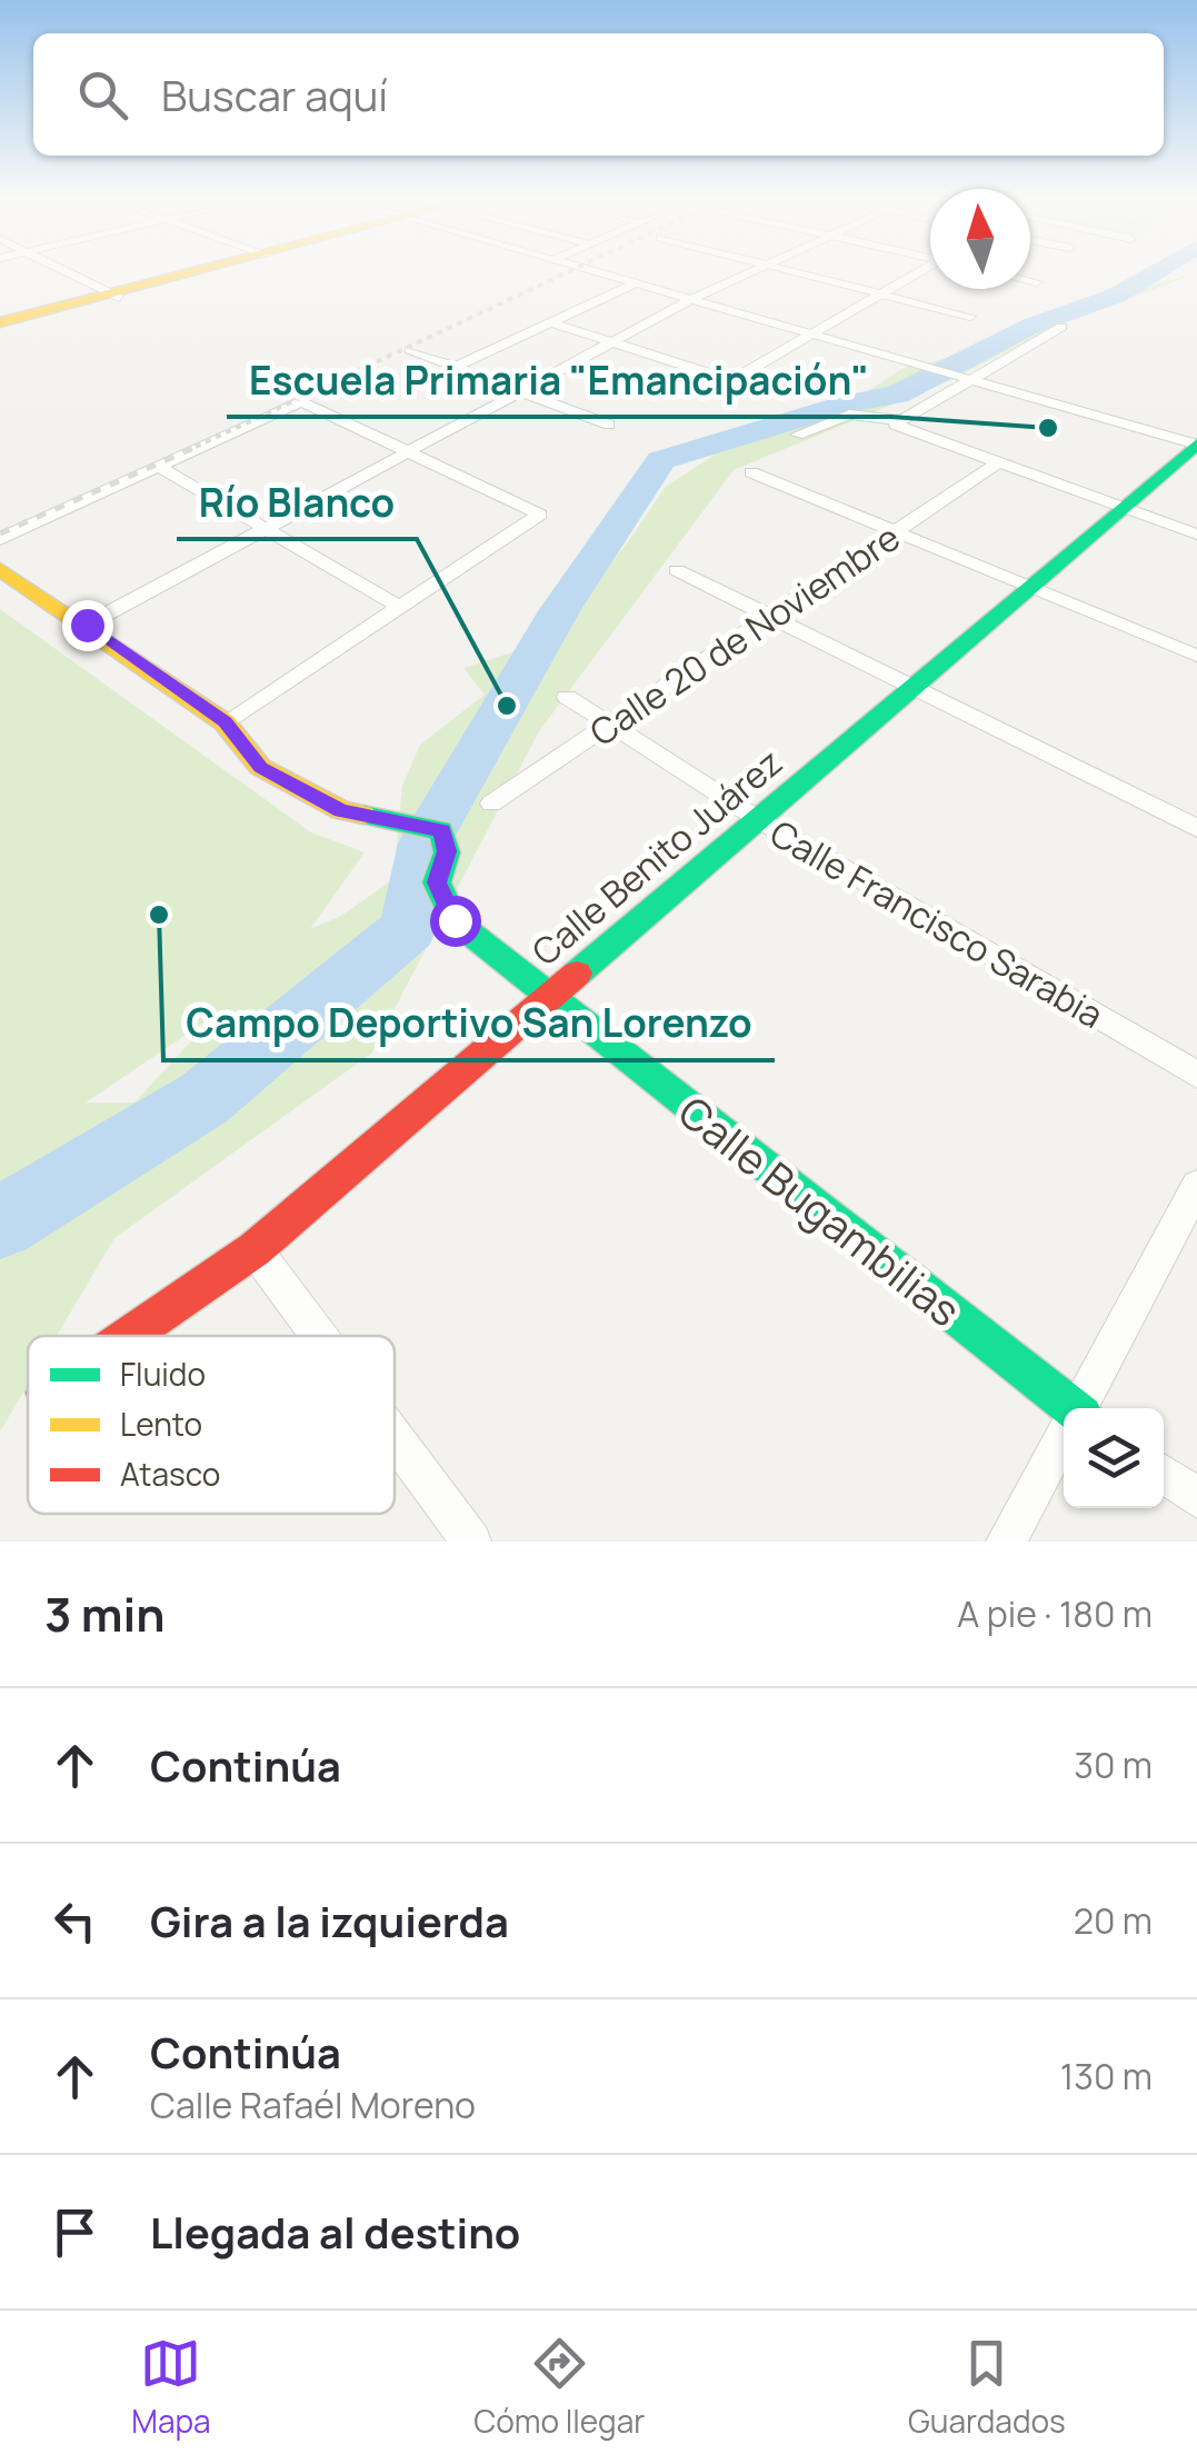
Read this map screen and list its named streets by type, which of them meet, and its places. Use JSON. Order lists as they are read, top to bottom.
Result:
{
  "streets": {
    "street": [
      "Calle 20 de Noviembre",
      "Calle Benito Juárez",
      "Calle Francisco Sarabia",
      "Calle Bugambilias"
    ]
  },
  "crossings": [
    ["Calle 20 de Noviembre", "Calle Francisco Sarabia"],
    ["Calle Benito Juárez", "Calle Francisco Sarabia"],
    ["Calle Benito Juárez", "Calle Bugambilias"]
  ],
  "places": ["Escuela Primaria \"Emancipación\"", "Río Blanco", "Campo Deportivo San Lorenzo"],
  "legend": ["Fluido", "Lento", "Atasco"],
  "north": "top",
  "page": {
    "search": "Buscar aquí",
    "heading": ["3 min", "A pie · 180 m"],
    "list": [
      ["Continúa", "30 m"],
      ["Gira a la izquierda", "20 m"],
      ["Continúa", "Calle Rafaél Moreno", "130 m"],
      "Llegada al destino"
    ],
    "nav": ["Mapa", "Cómo llegar", "Guardados"]
  }
}
